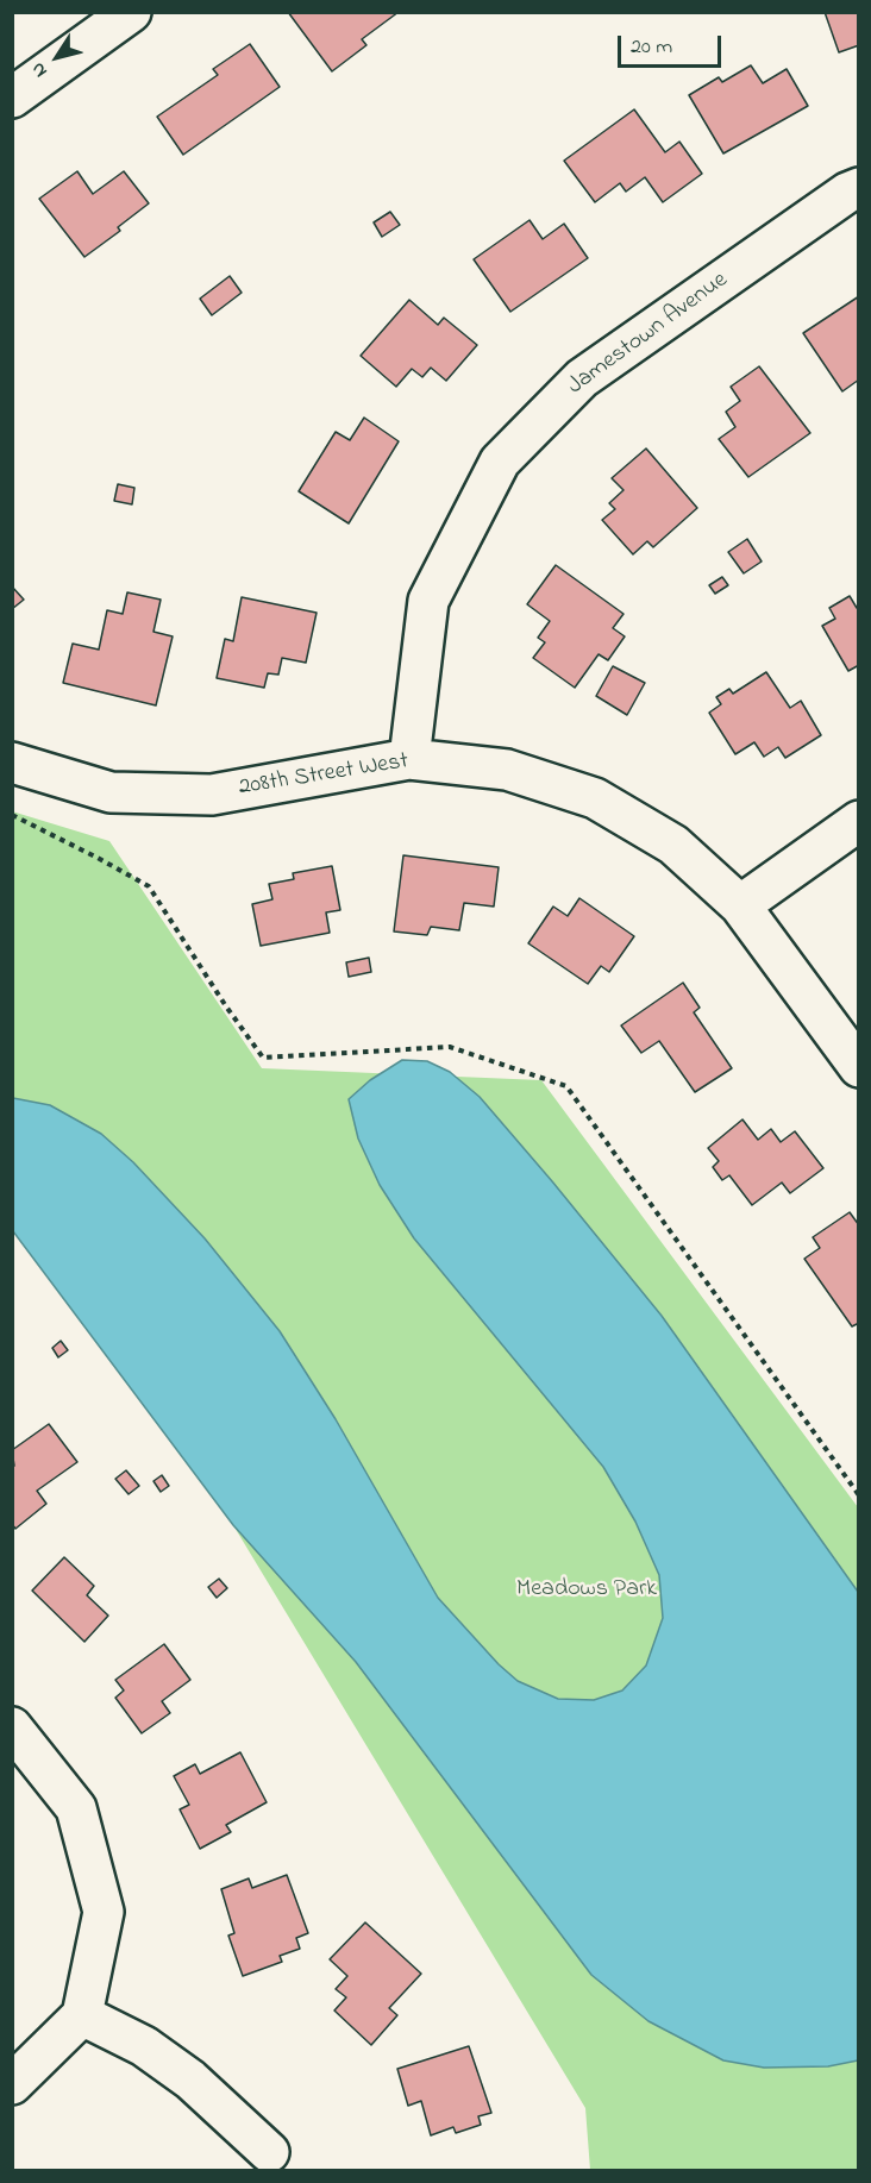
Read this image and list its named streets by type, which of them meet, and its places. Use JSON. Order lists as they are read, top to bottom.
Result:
{
  "streets": {
    "street": ["Jamestown Avenue", "208th Street West"]
  },
  "crossings": [
    ["Jamestown Avenue", "208th Street West"]
  ],
  "parks": ["Meadows Park"],
  "scale_bar": "20 m",
  "north": "bottom left"
}
